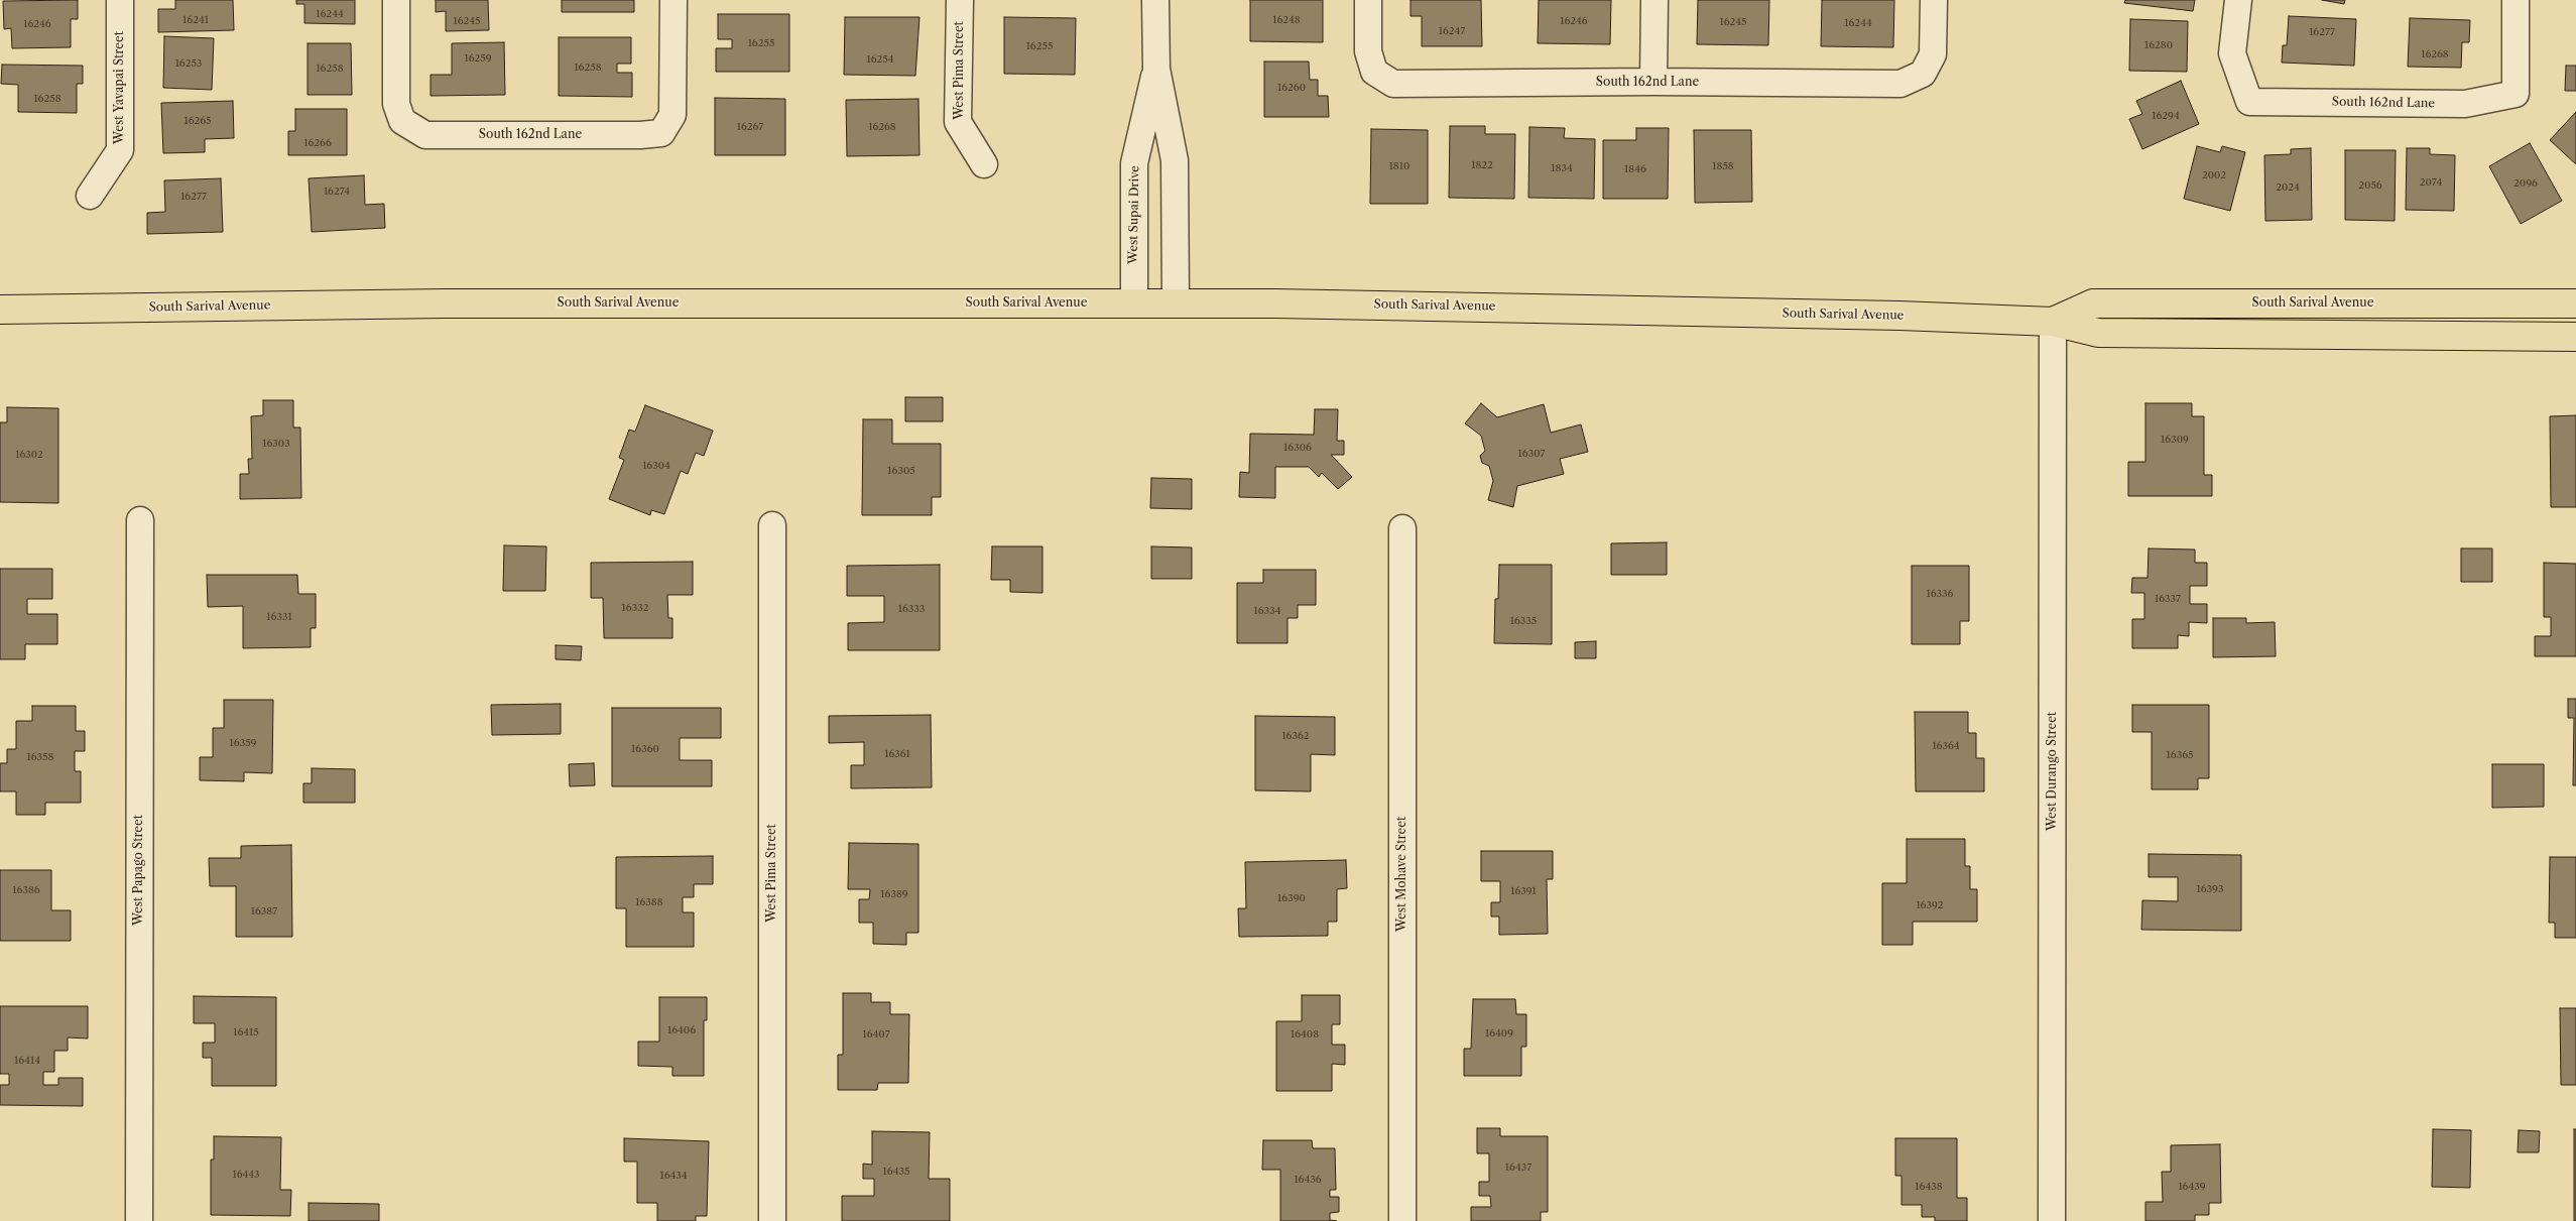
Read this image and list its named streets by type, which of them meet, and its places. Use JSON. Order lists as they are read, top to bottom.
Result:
{
  "streets": {
    "main road": ["South Sarival Avenue"],
    "street": [
      "West Pima Street",
      "South 162nd Lane",
      "West Yavapai Street",
      "West Supai Drive",
      "West Durango Street",
      "West Papago Street",
      "West Mohave Street"
    ]
  },
  "crossings": [
    ["West Supai Drive", "South Sarival Avenue"],
    ["South Sarival Avenue", "West Durango Street"]
  ],
  "house_numbers": [
    "16244",
    "16241",
    "16248",
    "16245",
    "16246",
    "16245",
    "16244",
    "16246",
    "16247",
    "16277",
    "16255",
    "16280",
    "16255",
    "16268",
    "16259",
    "16254",
    "16253",
    "16258",
    "16258",
    "16260",
    "16258",
    "16294",
    "16265",
    "16267",
    "16268",
    "16266",
    "1822",
    "1810",
    "1858",
    "1834",
    "1846",
    "2002",
    "2074",
    "2096",
    "2056",
    "2024",
    "16274",
    "16277",
    "16309",
    "16303",
    "16306",
    "16307",
    "16302",
    "16304",
    "16305",
    "16336",
    "16337",
    "16332",
    "16333",
    "16334",
    "16331",
    "16335",
    "16362",
    "16359",
    "16364",
    "16360",
    "16361",
    "16365",
    "16358",
    "16393",
    "16386",
    "16391",
    "16389",
    "16390",
    "16388",
    "16392",
    "16387",
    "16406",
    "16415",
    "16409",
    "16407",
    "16408",
    "16414",
    "16437",
    "16435",
    "16443",
    "16434",
    "16436",
    "16438",
    "16439"
  ]
}
